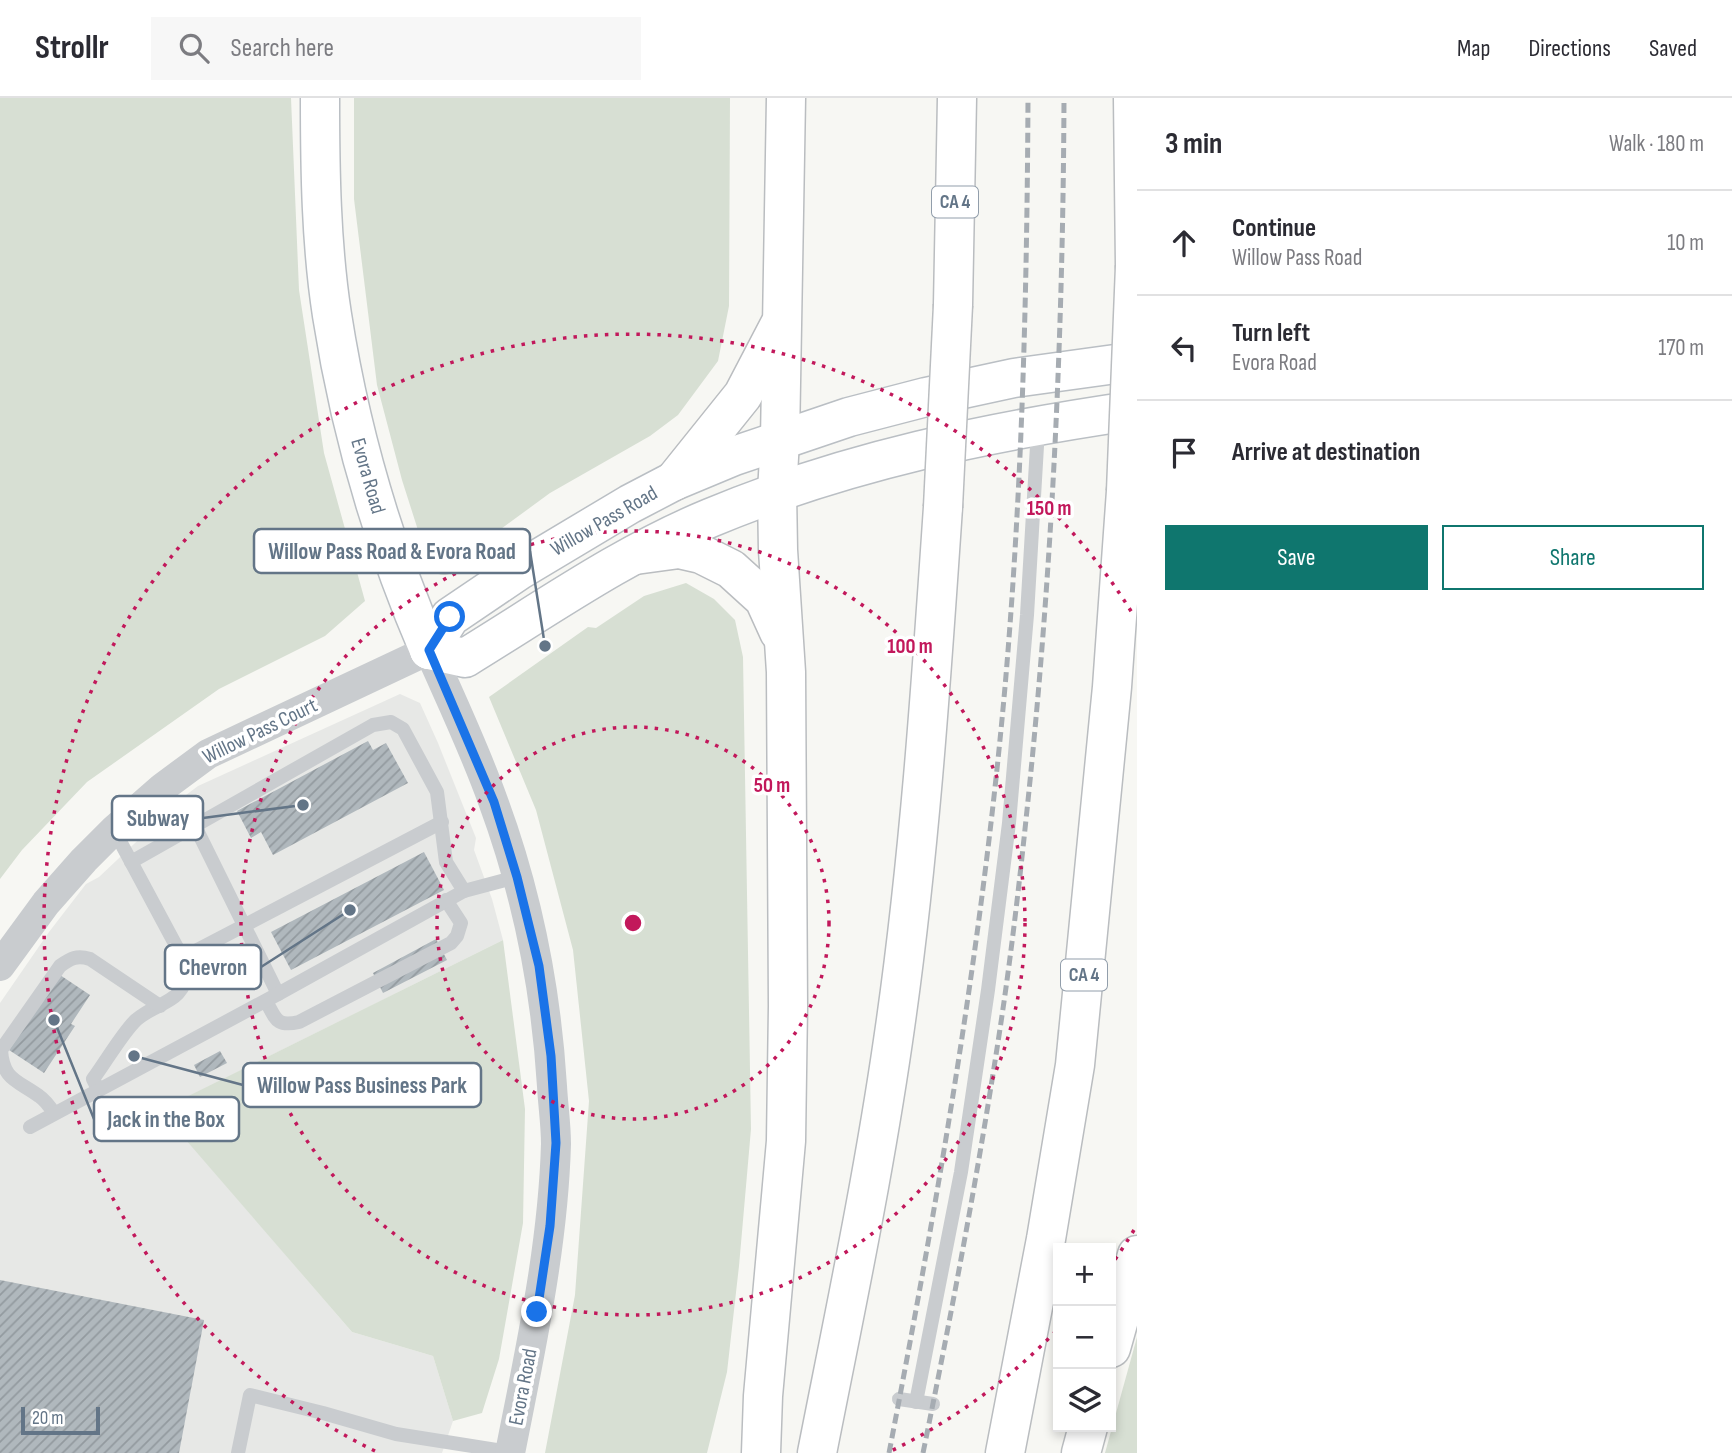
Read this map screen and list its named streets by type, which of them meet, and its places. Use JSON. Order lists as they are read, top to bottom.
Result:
{
  "streets": {
    "main road": ["CA 4", "Evora Road", "Willow Pass Road"],
    "street": ["Willow Pass Court"]
  },
  "crossings": [
    ["Evora Road", "Willow Pass Road"],
    ["Evora Road", "Willow Pass Court"],
    ["Willow Pass Road", "Willow Pass Court"]
  ],
  "places": [
    "Willow Pass Road & Evora Road",
    "Subway",
    "Chevron",
    "Jack in the Box",
    "Willow Pass Business Park"
  ],
  "scale_bar": "20 m",
  "page": {
    "header": "Strollr",
    "search": "Search here",
    "nav": ["Map", "Directions", "Saved"],
    "heading": ["3 min", "Walk · 180 m"],
    "list": [
      ["Continue", "Willow Pass Road", "10 m"],
      ["Turn left", "Evora Road", "170 m"],
      "Arrive at destination"
    ],
    "buttons": ["Save", "Share"],
    "map_buttons": ["+", "−"],
    "scale": "20 m"
  },
  "rings": ["150 m", "100 m", "50 m"]
}
